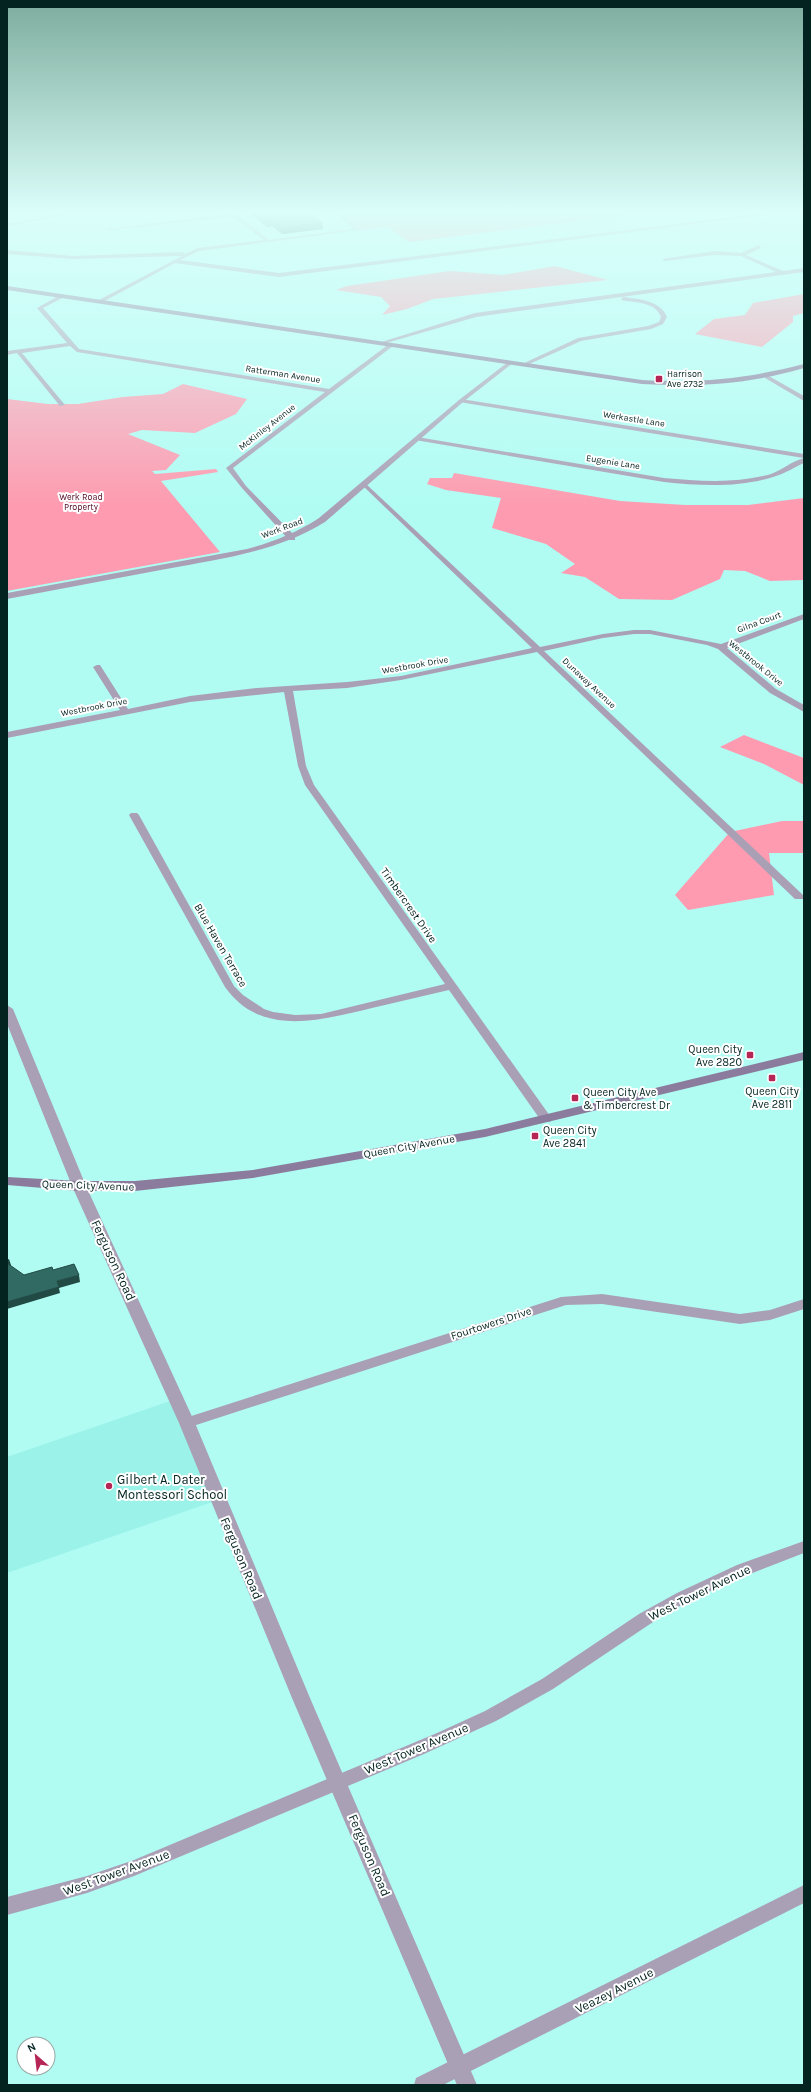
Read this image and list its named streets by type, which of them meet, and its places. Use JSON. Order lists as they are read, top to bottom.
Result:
{
  "streets": {
    "main road": ["Queen City Avenue"],
    "street": [
      "Ratterman Avenue",
      "Werkastle Lane",
      "McKinley Avenue",
      "Eugenie Lane",
      "Werk Road",
      "Gilna Court",
      "Westbrook Drive",
      "Dunaway Avenue",
      "Timbercrest Drive",
      "Blue Haven Terrace",
      "Ferguson Road",
      "Fourtowers Drive",
      "West Tower Avenue",
      "Veazey Avenue"
    ]
  },
  "crossings": [
    ["Ratterman Avenue", "McKinley Avenue"],
    ["Werkastle Lane", "Werk Road"],
    ["McKinley Avenue", "Werk Road"],
    ["Eugenie Lane", "Werk Road"],
    ["Werk Road", "Dunaway Avenue"],
    ["Gilna Court", "Westbrook Drive"],
    ["Westbrook Drive", "Dunaway Avenue"],
    ["Westbrook Drive", "Timbercrest Drive"],
    ["Timbercrest Drive", "Blue Haven Terrace"],
    ["Timbercrest Drive", "Queen City Avenue"],
    ["Queen City Avenue", "Ferguson Road"],
    ["Ferguson Road", "Fourtowers Drive"],
    ["Ferguson Road", "West Tower Avenue"],
    ["Ferguson Road", "Veazey Avenue"]
  ],
  "parks": ["Werk Road Property"],
  "places": {
    "transit": [
      "Harrison Ave 2732",
      "Queen City Ave 2820",
      "Queen City Ave 2811",
      "Queen City Ave & Timbercrest Dr",
      "Queen City Ave 2841"
    ],
    "other": ["Gilbert A. Dater Montessori School"]
  },
  "north": "top left"
}
